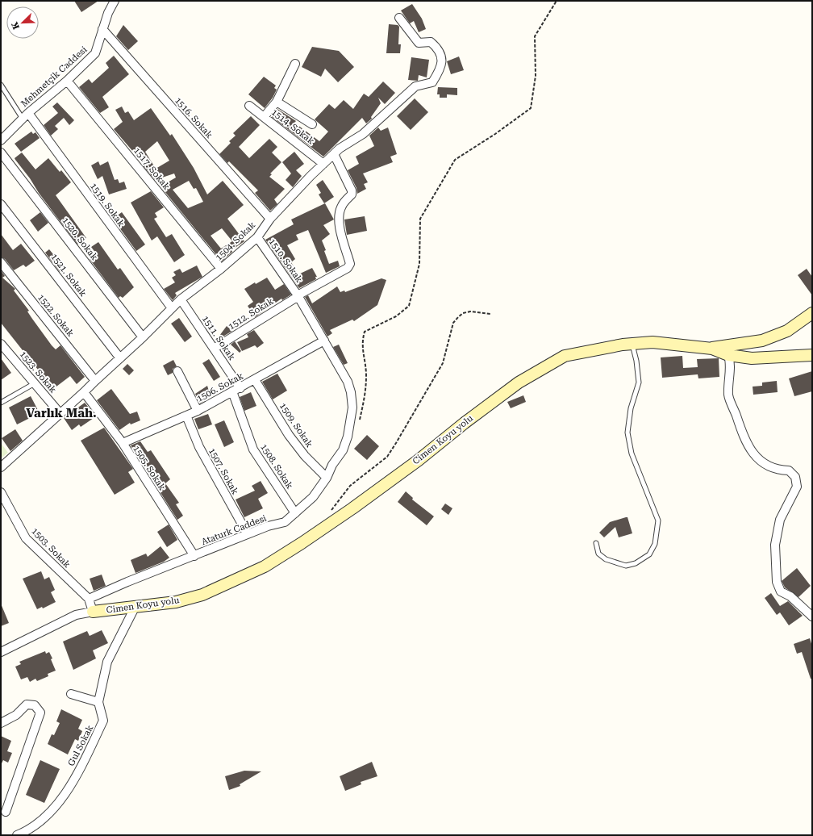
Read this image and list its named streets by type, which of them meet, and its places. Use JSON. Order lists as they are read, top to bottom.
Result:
{
  "streets": {
    "street": [
      "Mehmetçik Caddesi",
      "1516. Sokak",
      "1514. Sokak",
      "1517. Sokak",
      "1519. Sokak",
      "1520. Sokak",
      "1504. Sokak",
      "1510. Sokak",
      "1521. Sokak",
      "1512. Sokak",
      "1522. Sokak",
      "1511. Sokak",
      "1523. Sokak",
      "1506. Sokak",
      "1509. Sokak",
      "Cimen Koyu yolu",
      "1508. Sokak",
      "1505. Sokak",
      "1507. Sokak",
      "Ataturk Caddesi",
      "1503. Sokak",
      "Gul Sokak"
    ]
  },
  "crossings": [
    ["Mehmetçik Caddesi", "1516. Sokak"],
    ["Mehmetçik Caddesi", "1517. Sokak"],
    ["Mehmetçik Caddesi", "1519. Sokak"],
    ["1516. Sokak", "1504. Sokak"],
    ["1514. Sokak", "1504. Sokak"],
    ["1517. Sokak", "1504. Sokak"],
    ["1519. Sokak", "1504. Sokak"],
    ["1520. Sokak", "1504. Sokak"],
    ["1504. Sokak", "1510. Sokak"],
    ["1504. Sokak", "1521. Sokak"],
    ["1504. Sokak", "1512. Sokak"],
    ["1504. Sokak", "1522. Sokak"],
    ["1504. Sokak", "1511. Sokak"],
    ["1504. Sokak", "1523. Sokak"],
    ["1504. Sokak", "1505. Sokak"],
    ["1510. Sokak", "1512. Sokak"],
    ["1510. Sokak", "Ataturk Caddesi"],
    ["1512. Sokak", "1511. Sokak"],
    ["1512. Sokak", "Ataturk Caddesi"],
    ["1511. Sokak", "1506. Sokak"],
    ["1506. Sokak", "1509. Sokak"],
    ["1506. Sokak", "1508. Sokak"],
    ["1506. Sokak", "1505. Sokak"],
    ["1506. Sokak", "1507. Sokak"],
    ["1506. Sokak", "Ataturk Caddesi"],
    ["1509. Sokak", "Ataturk Caddesi"],
    ["Cimen Koyu yolu", "1503. Sokak"],
    ["Cimen Koyu yolu", "Gul Sokak"],
    ["1508. Sokak", "Ataturk Caddesi"],
    ["1505. Sokak", "Ataturk Caddesi"],
    ["1507. Sokak", "Ataturk Caddesi"],
    ["Ataturk Caddesi", "1503. Sokak"]
  ],
  "districts": ["Varlık Mah."],
  "north": "bottom left"
}
